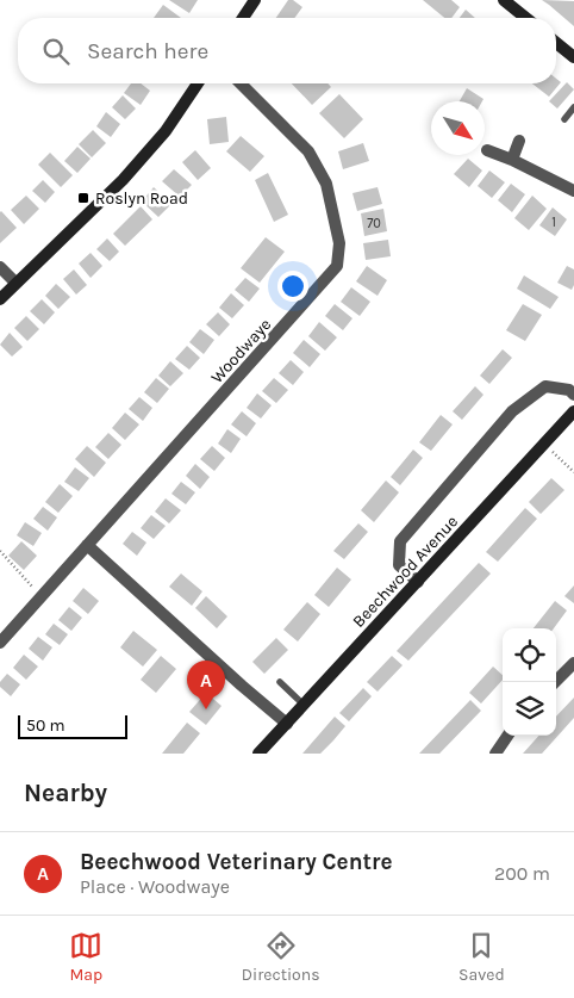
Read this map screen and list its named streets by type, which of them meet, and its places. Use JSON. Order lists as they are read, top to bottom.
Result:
{
  "streets": {
    "street": ["Woodwaye", "Beechwood Avenue"]
  },
  "places": {
    "transit": ["Roslyn Road"]
  },
  "house_numbers": ["1", "70"],
  "scale_bar": "50 m",
  "north": "bottom right",
  "page": {
    "search": "Search here",
    "pins": "A",
    "scale": "50 m",
    "heading": "Nearby",
    "list": [
      {
        "mark": "A",
        "name": "Beechwood Veterinary Centre",
        "note": "Place · Woodwaye",
        "value": "200 m"
      }
    ],
    "nav": ["Map", "Directions", "Saved"]
  }
}
